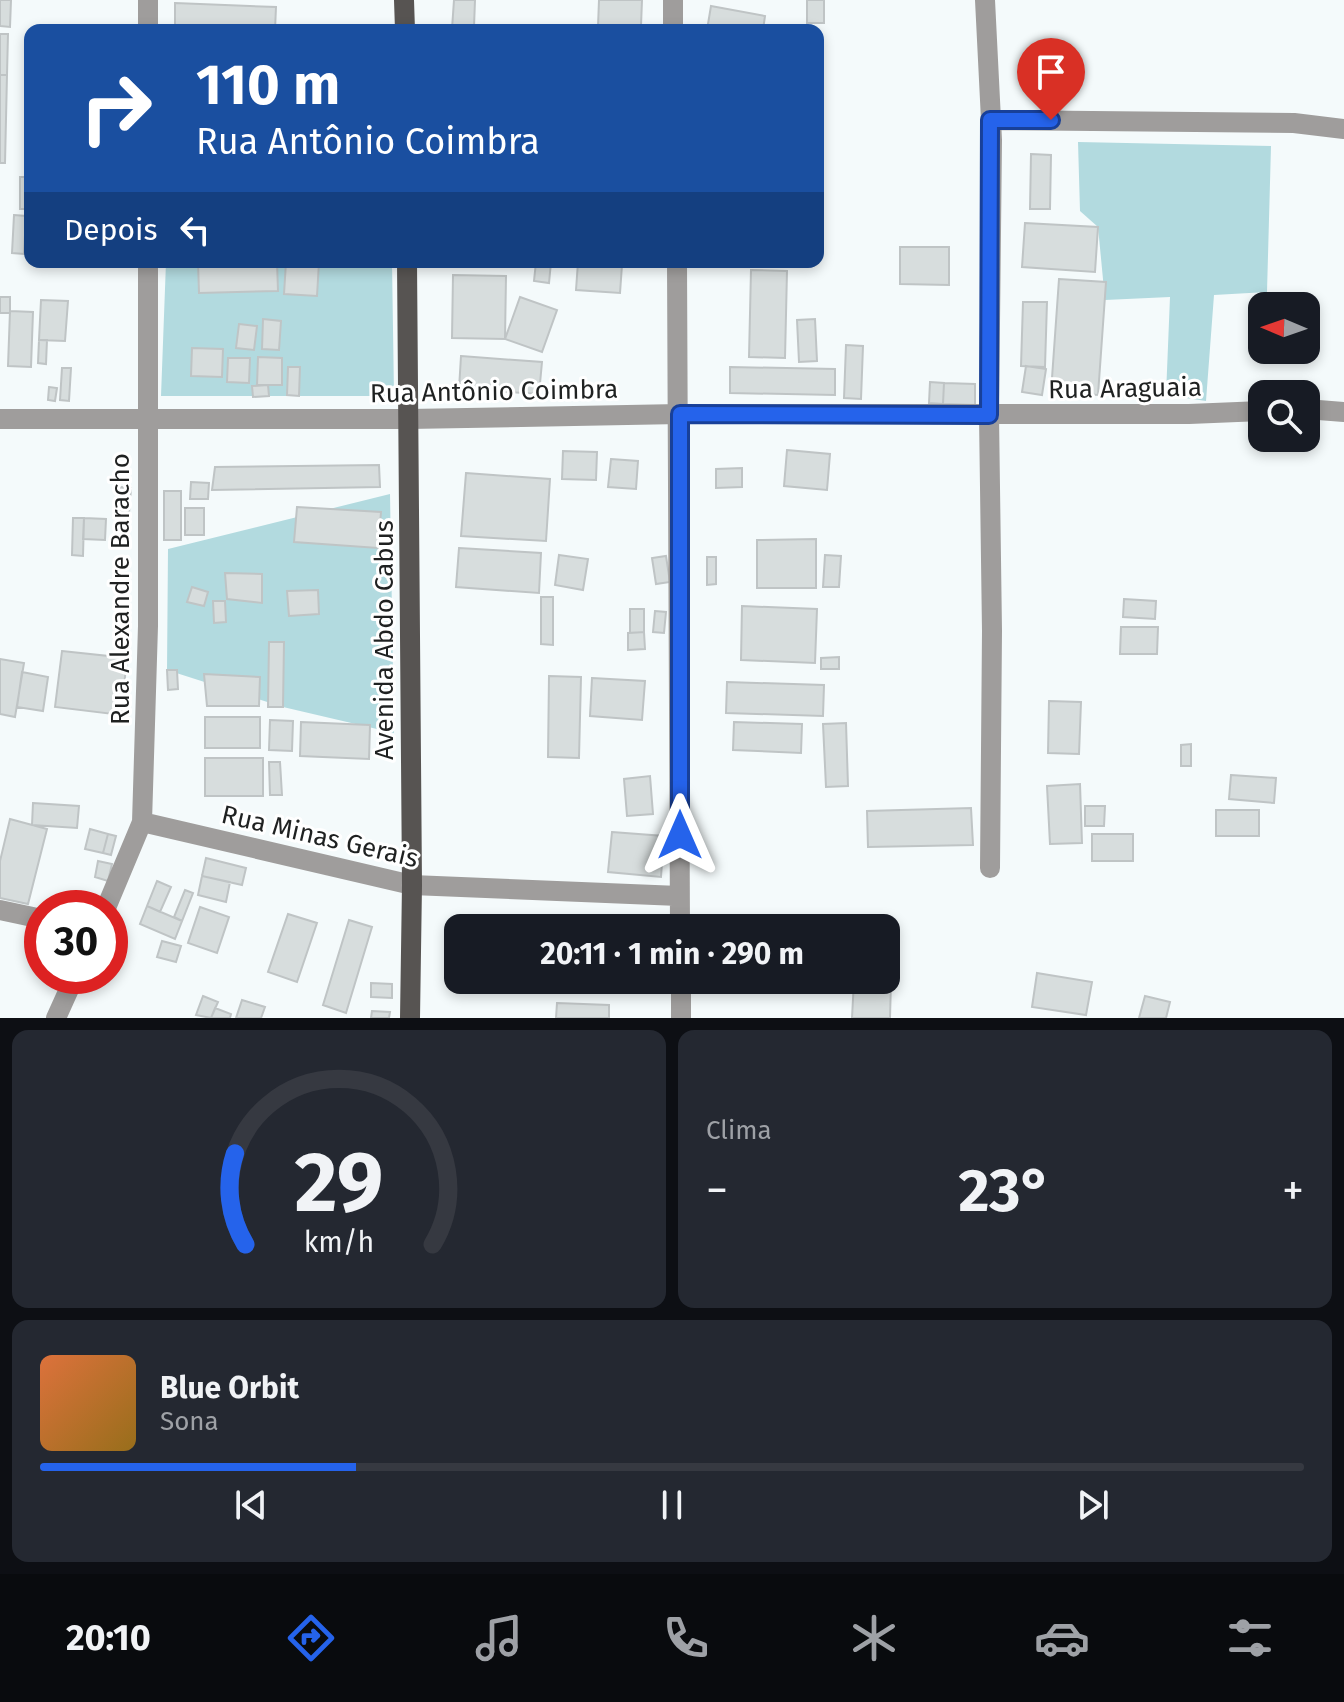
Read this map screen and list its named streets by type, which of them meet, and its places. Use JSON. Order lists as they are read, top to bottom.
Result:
{
  "streets": {
    "main road": ["Avenida Abdo Cabus"],
    "street": [
      "Rua Araguaia",
      "Rua Antônio Coimbra",
      "Rua Alexandre Baracho",
      "Rua Minas Gerais"
    ]
  },
  "crossings": [
    ["Rua Araguaia", "Rua Antônio Coimbra"],
    ["Rua Antônio Coimbra", "Rua Alexandre Baracho"],
    ["Rua Antônio Coimbra", "Avenida Abdo Cabus"],
    ["Rua Alexandre Baracho", "Rua Minas Gerais"],
    ["Avenida Abdo Cabus", "Rua Minas Gerais"]
  ],
  "north": "left",
  "page": {
    "turn": ["110 m", "Rua Antônio Coimbra"],
    "then": "Depois",
    "limit": "30",
    "trip": "20:11 · 1 min · 290 m",
    "tile": "Clima",
    "heat": ["−", "23°", "+"],
    "song": ["Blue Orbit", "Sona"],
    "tabs": "20:10",
    "gauge": ["29", "km/h"]
  }
}
